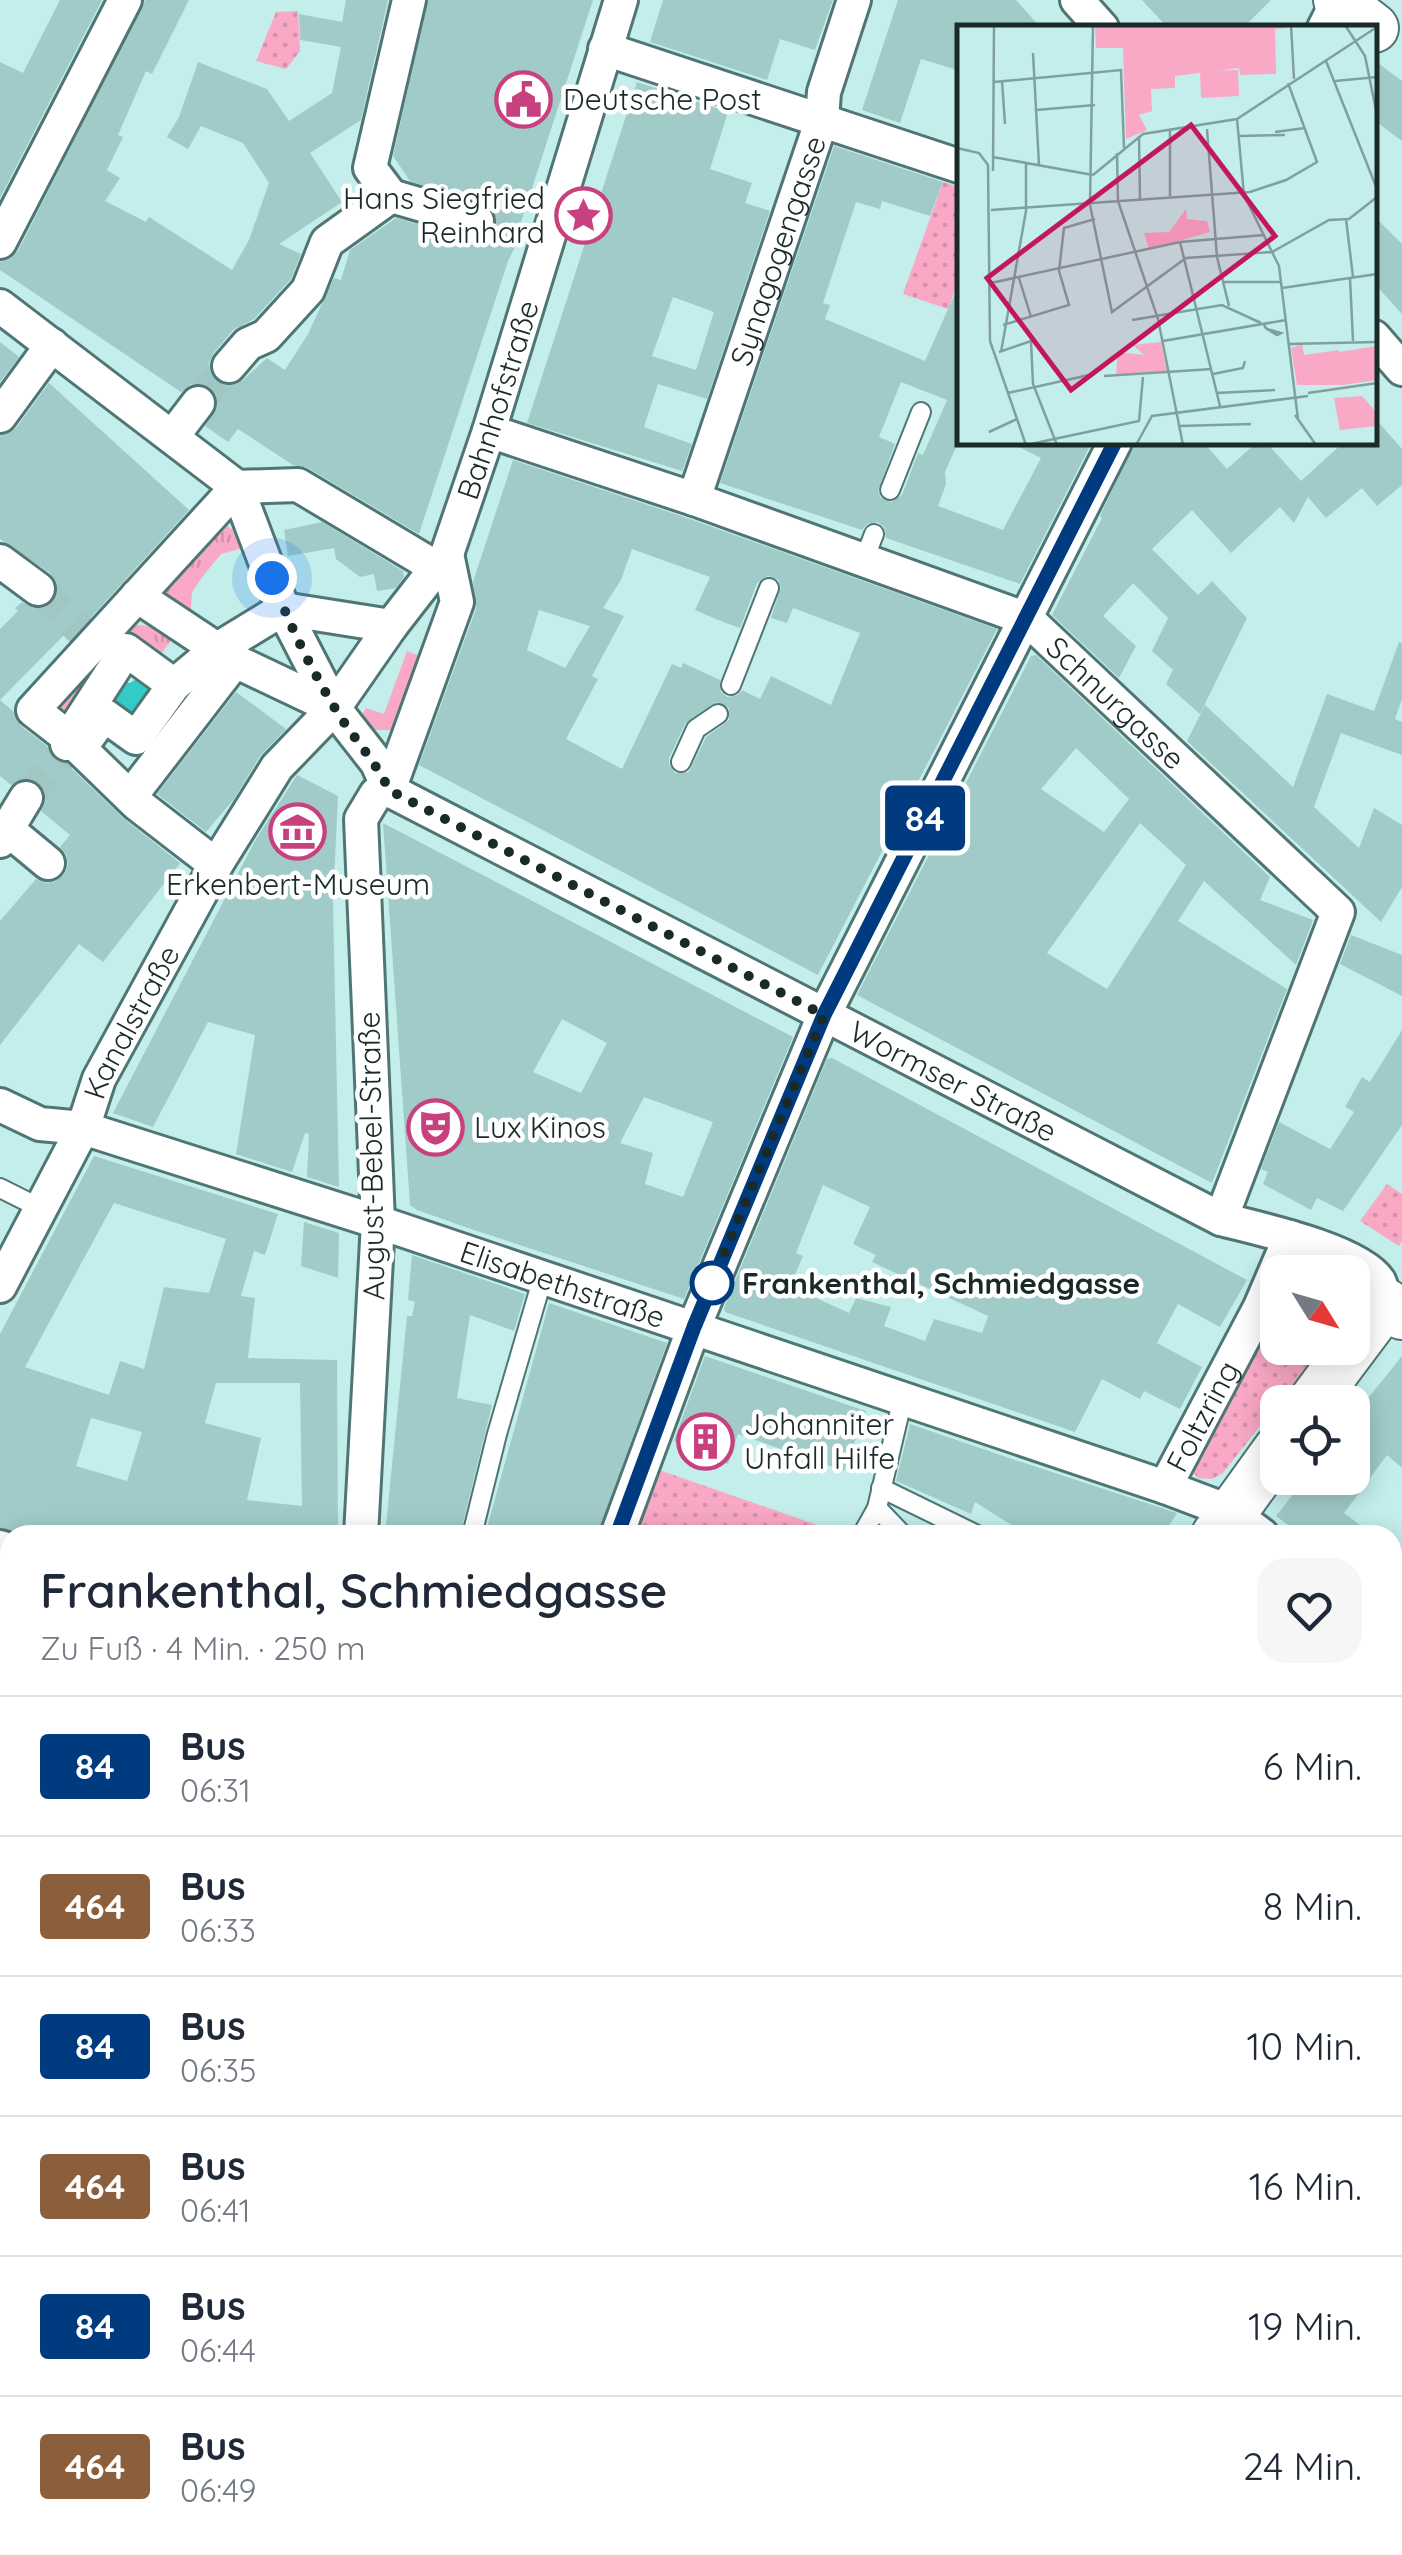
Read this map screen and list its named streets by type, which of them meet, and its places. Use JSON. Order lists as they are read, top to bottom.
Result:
{
  "streets": {
    "street": [
      "Synagogengasse",
      "Bahnhofstraße",
      "Schnurgasse",
      "Kanalstraße",
      "Wormser Straße",
      "August-Bebel-Straße",
      "Elisabethstraße",
      "Foltzring"
    ]
  },
  "crossings": [
    ["Synagogengasse", "Schnurgasse"],
    ["Bahnhofstraße", "Schnurgasse"],
    ["Bahnhofstraße", "Kanalstraße"],
    ["Bahnhofstraße", "August-Bebel-Straße"],
    ["Schnurgasse", "Wormser Straße"],
    ["Kanalstraße", "August-Bebel-Straße"],
    ["Kanalstraße", "Elisabethstraße"],
    ["Wormser Straße", "August-Bebel-Straße"],
    ["Wormser Straße", "Foltzring"],
    ["August-Bebel-Straße", "Elisabethstraße"],
    ["Elisabethstraße", "Foltzring"]
  ],
  "places": {
    "public building": ["Deutsche Post"],
    "place": ["Hans Siegfried Reinhard"],
    "museum": ["Erkenbert-Museum"],
    "theatre": ["Lux Kinos"],
    "other": ["Frankenthal, Schmiedgasse"],
    "building": ["Johanniter Unfall Hilfe"]
  },
  "lines": ["bus line 84"],
  "north": "bottom right",
  "page": {
    "on_map": "84",
    "heading": ["Frankenthal, Schmiedgasse", "Zu Fuß · 4 Min. · 250 m"],
    "list": [
      {
        "mark": "84",
        "name": "Bus",
        "note": "06:31",
        "value": "6 Min."
      },
      {
        "mark": "464",
        "name": "Bus",
        "note": "06:33",
        "value": "8 Min."
      },
      {
        "mark": "84",
        "name": "Bus",
        "note": "06:35",
        "value": "10 Min."
      },
      {
        "mark": "464",
        "name": "Bus",
        "note": "06:41",
        "value": "16 Min."
      },
      {
        "mark": "84",
        "name": "Bus",
        "note": "06:44",
        "value": "19 Min."
      },
      {
        "mark": "464",
        "name": "Bus",
        "note": "06:49",
        "value": "24 Min."
      }
    ]
  }
}
